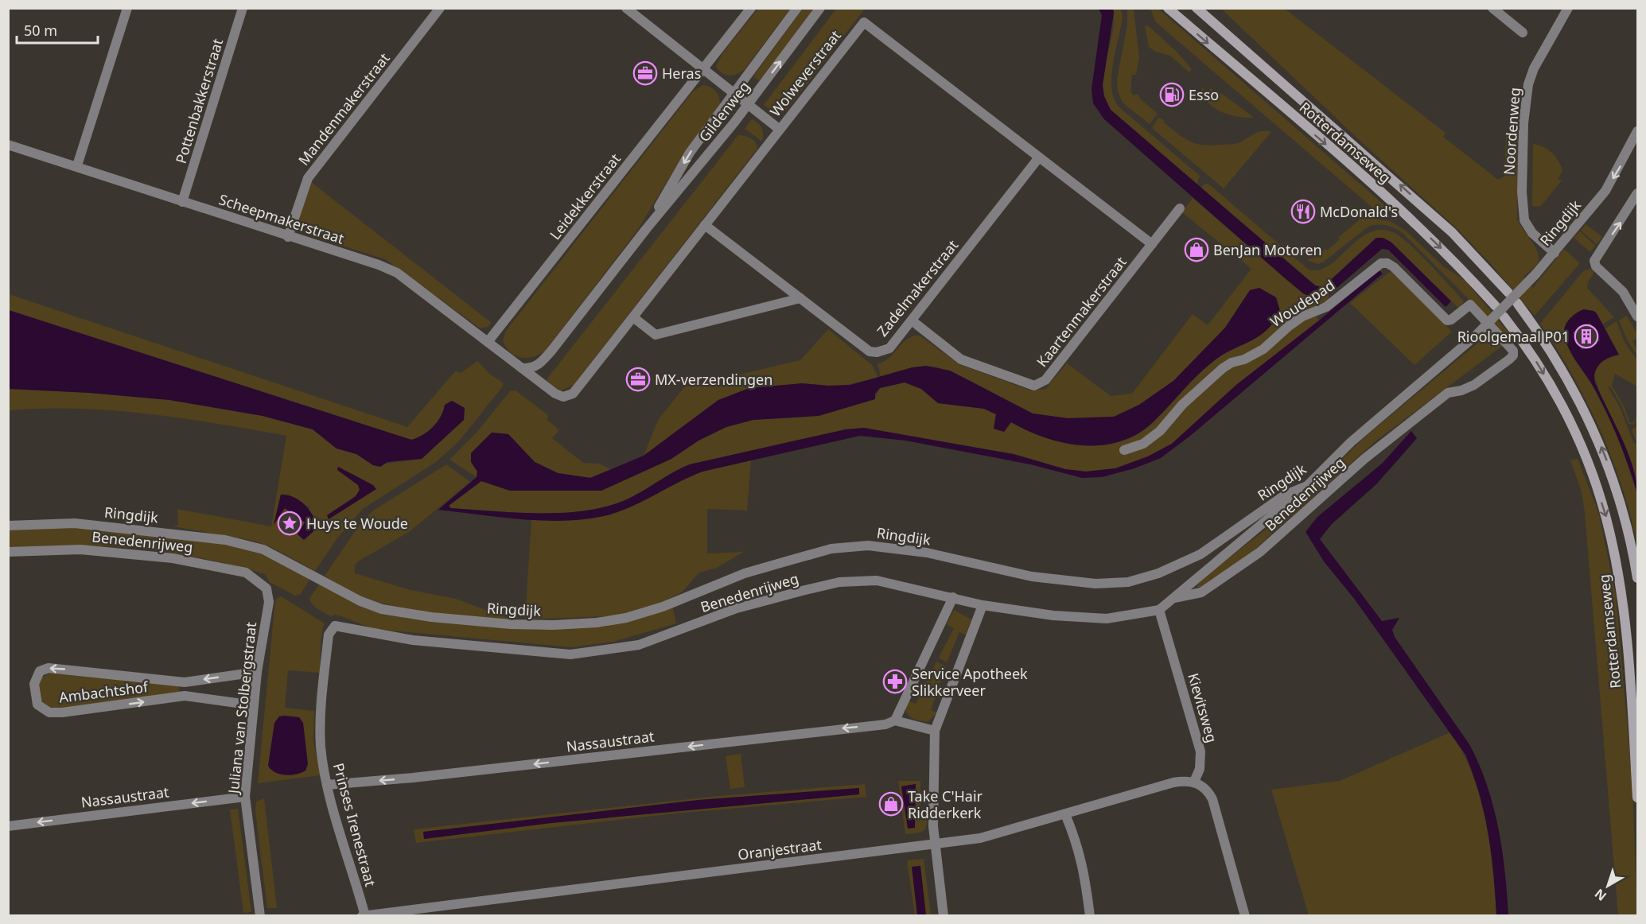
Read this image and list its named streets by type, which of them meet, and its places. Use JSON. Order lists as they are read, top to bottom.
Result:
{
  "streets": {
    "main road": ["Rotterdamseweg"],
    "street": [
      "Wolweverstraat",
      "Pottenbakkerstraat",
      "Mandenmakerstraat",
      "Gildenweg",
      "Noordenweg",
      "Leidekkerstraat",
      "Scheepmakerstraat",
      "Ringdijk",
      "Zadelmakerstraat",
      "Woudepad",
      "Kaartenmakerstraat",
      "Benedenrijweg",
      "Ambachtshof",
      "Juliana van Stolbergstraat",
      "Kievitsweg",
      "Nassaustraat",
      "Prinses Irenestraat",
      "Oranjestraat"
    ]
  },
  "crossings": [
    ["Wolweverstraat", "Gildenweg"],
    ["Wolweverstraat", "Scheepmakerstraat"],
    ["Wolweverstraat", "Zadelmakerstraat"],
    ["Wolweverstraat", "Kaartenmakerstraat"],
    ["Pottenbakkerstraat", "Scheepmakerstraat"],
    ["Mandenmakerstraat", "Scheepmakerstraat"],
    ["Gildenweg", "Scheepmakerstraat"],
    ["Noordenweg", "Ringdijk"],
    ["Leidekkerstraat", "Scheepmakerstraat"],
    ["Ringdijk", "Benedenrijweg"],
    ["Zadelmakerstraat", "Kaartenmakerstraat"],
    ["Woudepad", "Benedenrijweg"],
    ["Benedenrijweg", "Juliana van Stolbergstraat"],
    ["Benedenrijweg", "Kievitsweg"],
    ["Benedenrijweg", "Prinses Irenestraat"],
    ["Ambachtshof", "Juliana van Stolbergstraat"],
    ["Juliana van Stolbergstraat", "Nassaustraat"],
    ["Kievitsweg", "Oranjestraat"],
    ["Nassaustraat", "Prinses Irenestraat"],
    ["Prinses Irenestraat", "Oranjestraat"]
  ],
  "one_way": ["Nassaustraat"],
  "places": {
    "office": ["Heras", "MX-verzendingen"],
    "fuel station": ["Esso"],
    "restaurant": ["McDonald's"],
    "shop": ["BenJan Motoren", "Take C'Hair Ridderkerk"],
    "building": ["Rioolgemaal P01"],
    "place": ["Huys te Woude"],
    "pharmacy": ["Service Apotheek Slikkerveer"]
  },
  "scale_bar": "50 m",
  "north": "bottom left"
}
